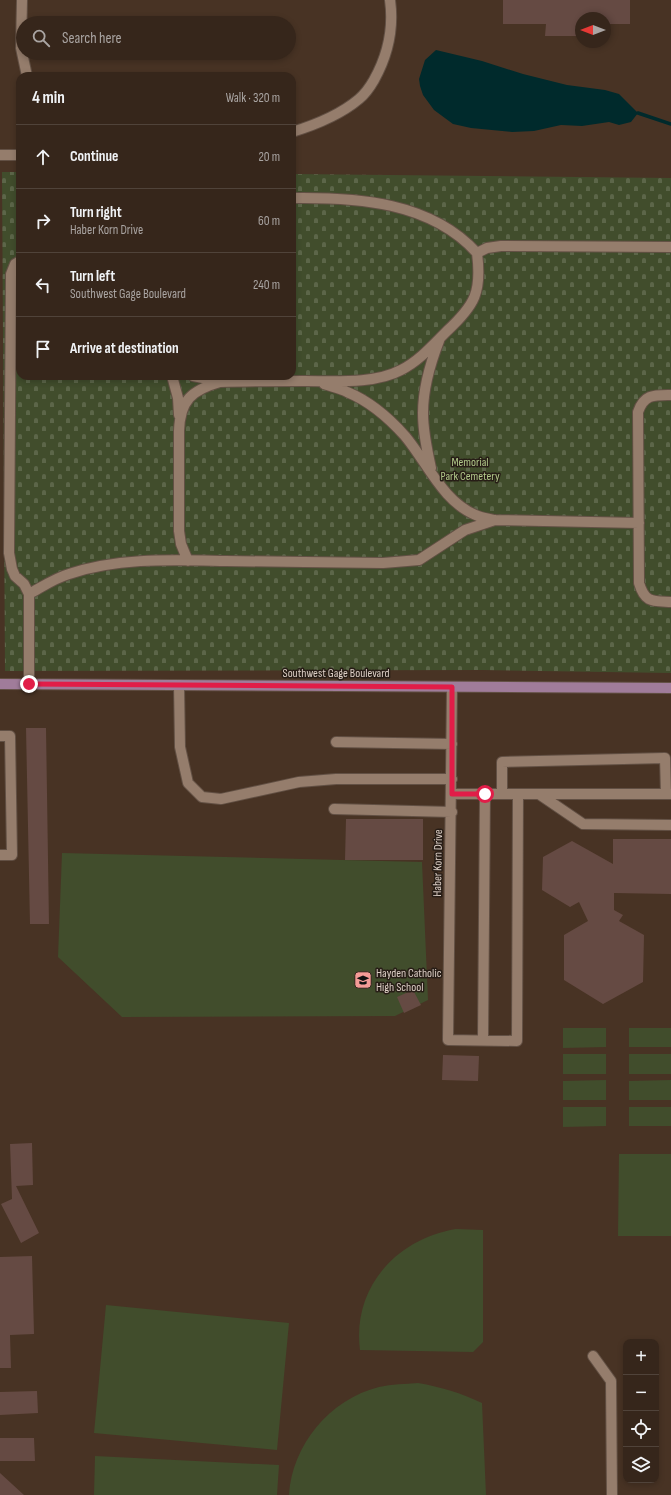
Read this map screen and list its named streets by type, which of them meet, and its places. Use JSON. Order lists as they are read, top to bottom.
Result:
{
  "streets": {
    "main road": ["Southwest Gage Boulevard"],
    "street": ["Haber Korn Drive"]
  },
  "crossings": [
    ["Southwest Gage Boulevard", "Haber Korn Drive"]
  ],
  "parks": ["Memorial Park Cemetery"],
  "places": {
    "school or university": ["Hayden Catholic High School"]
  },
  "north": "left",
  "page": {
    "search": "Search here",
    "heading": ["4 min", "Walk · 320 m"],
    "list": [
      ["Continue", "20 m"],
      ["Turn right", "Haber Korn Drive", "60 m"],
      ["Turn left", "Southwest Gage Boulevard", "240 m"],
      "Arrive at destination"
    ],
    "map_buttons": ["+", "−"]
  }
}
